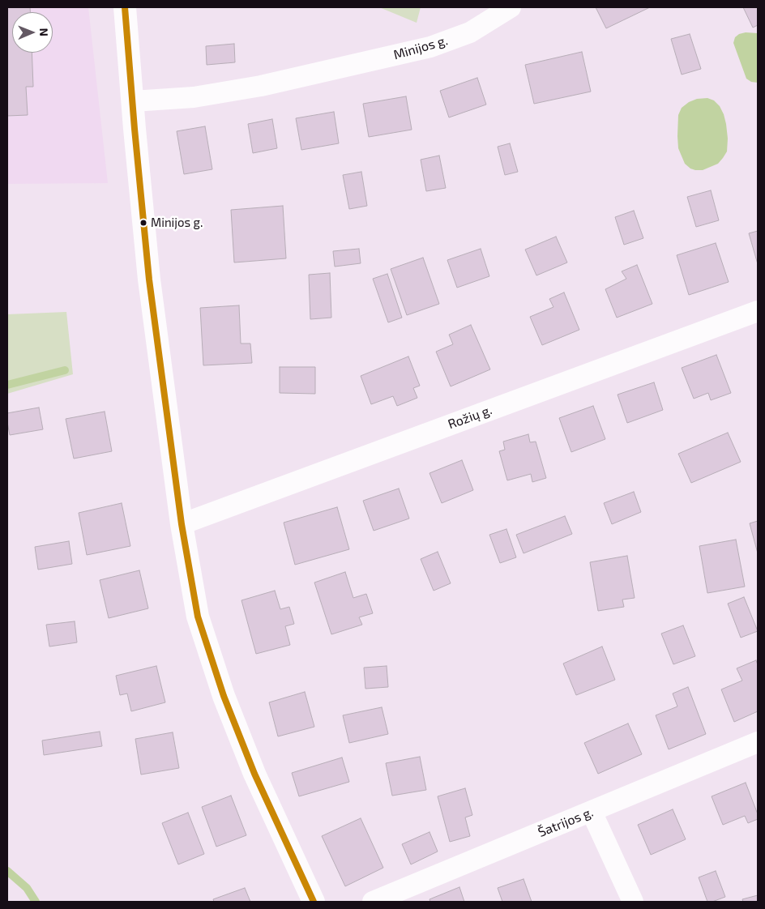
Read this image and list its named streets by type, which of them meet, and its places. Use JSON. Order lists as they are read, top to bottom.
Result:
{
  "streets": {
    "street": ["Minijos g.", "Rožių g.", "Šatrijos g."]
  },
  "places": ["Minijos g."],
  "north": "right"
}
